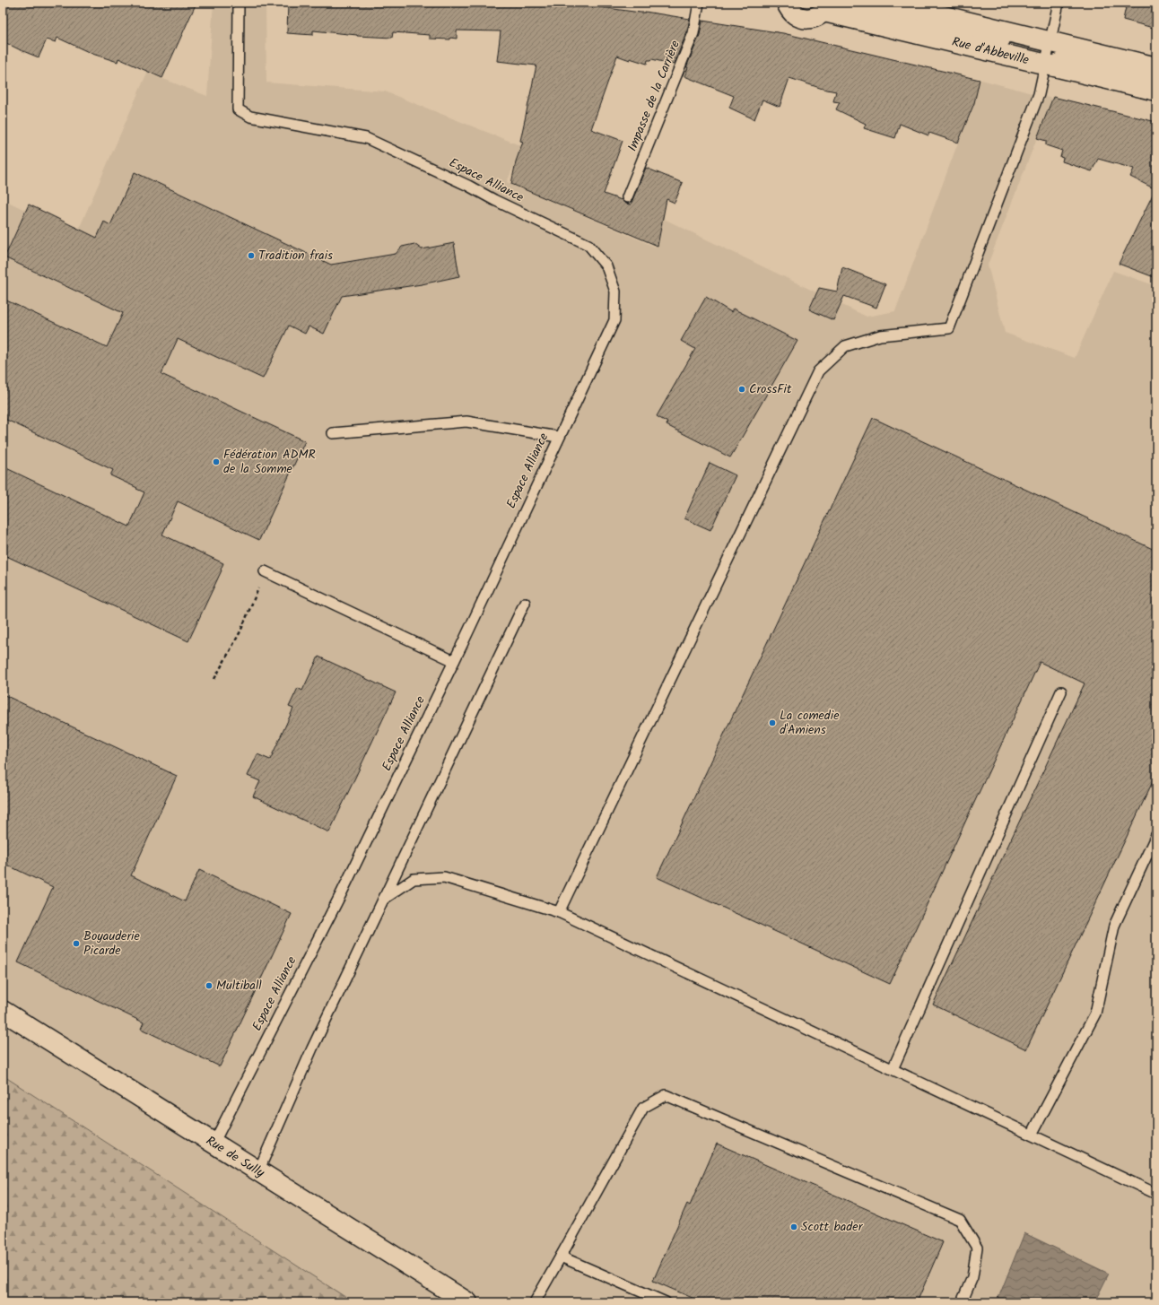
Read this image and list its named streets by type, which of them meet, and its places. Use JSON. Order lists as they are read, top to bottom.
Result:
{
  "streets": {
    "main road": ["Rue d'Abbeville", "Rue de Sully"],
    "lane": ["Impasse de la Carrière", "Espace Alliance"]
  },
  "crossings": [
    ["Espace Alliance", "Rue de Sully"]
  ],
  "places": [
    "Tradition frais",
    "CrossFit",
    "Fédération ADMR de la Somme",
    "La comedie d'Amiens",
    "Boyauderie Picarde",
    "Multiball",
    "Scott bader"
  ]
}
